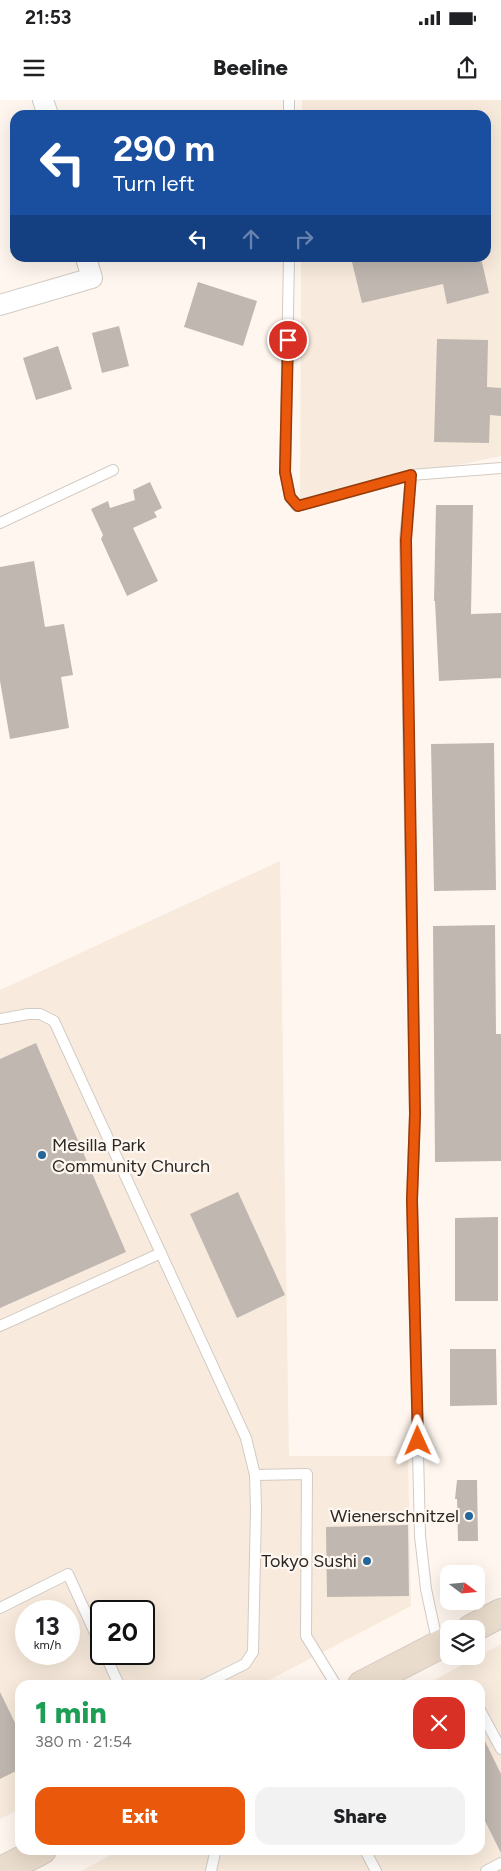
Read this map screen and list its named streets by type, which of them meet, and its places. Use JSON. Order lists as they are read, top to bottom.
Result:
{
  "places": ["Mesilla Park Community Church", "Wienerschnitzel", "Tokyo Sushi"],
  "north": "right",
  "page": {
    "status": "21:53",
    "header": "Beeline",
    "turn": ["290 m", "Turn left"],
    "speed": "13 km/h",
    "limit": "20",
    "heading": ["1 min", "380 m · 21:54"],
    "buttons": ["Exit", "Share"]
  }
}
